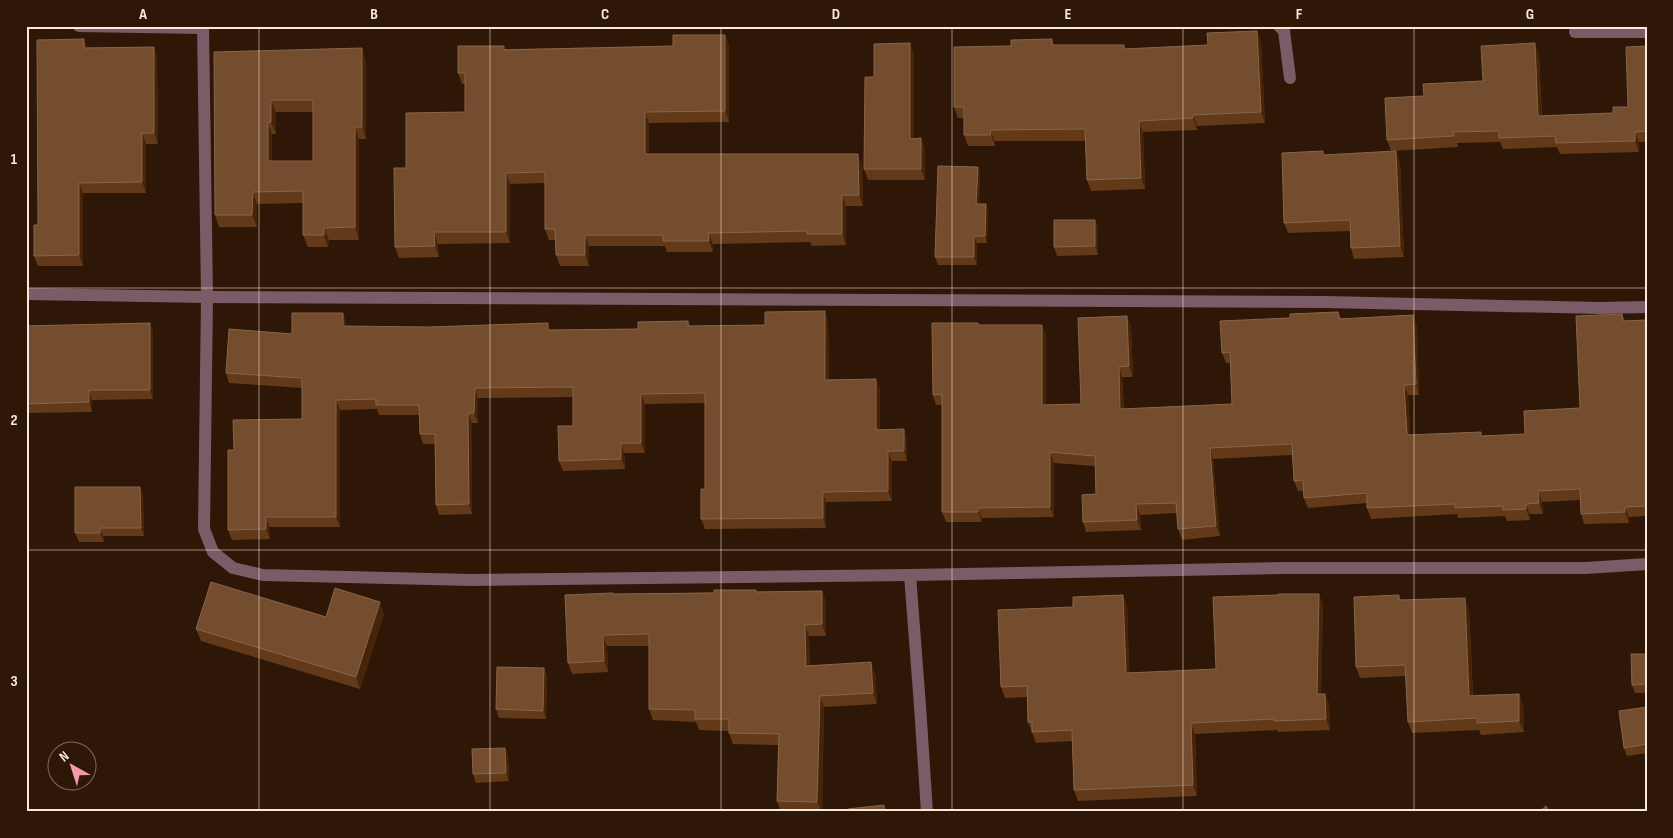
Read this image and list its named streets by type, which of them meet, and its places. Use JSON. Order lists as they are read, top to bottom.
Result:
{
  "north": "top left",
  "grid": {
    "columns": [
      "A",
      "B",
      "C",
      "D",
      "E",
      "F",
      "G"
    ],
    "rows": ["1", "2", "3"]
  }
}
